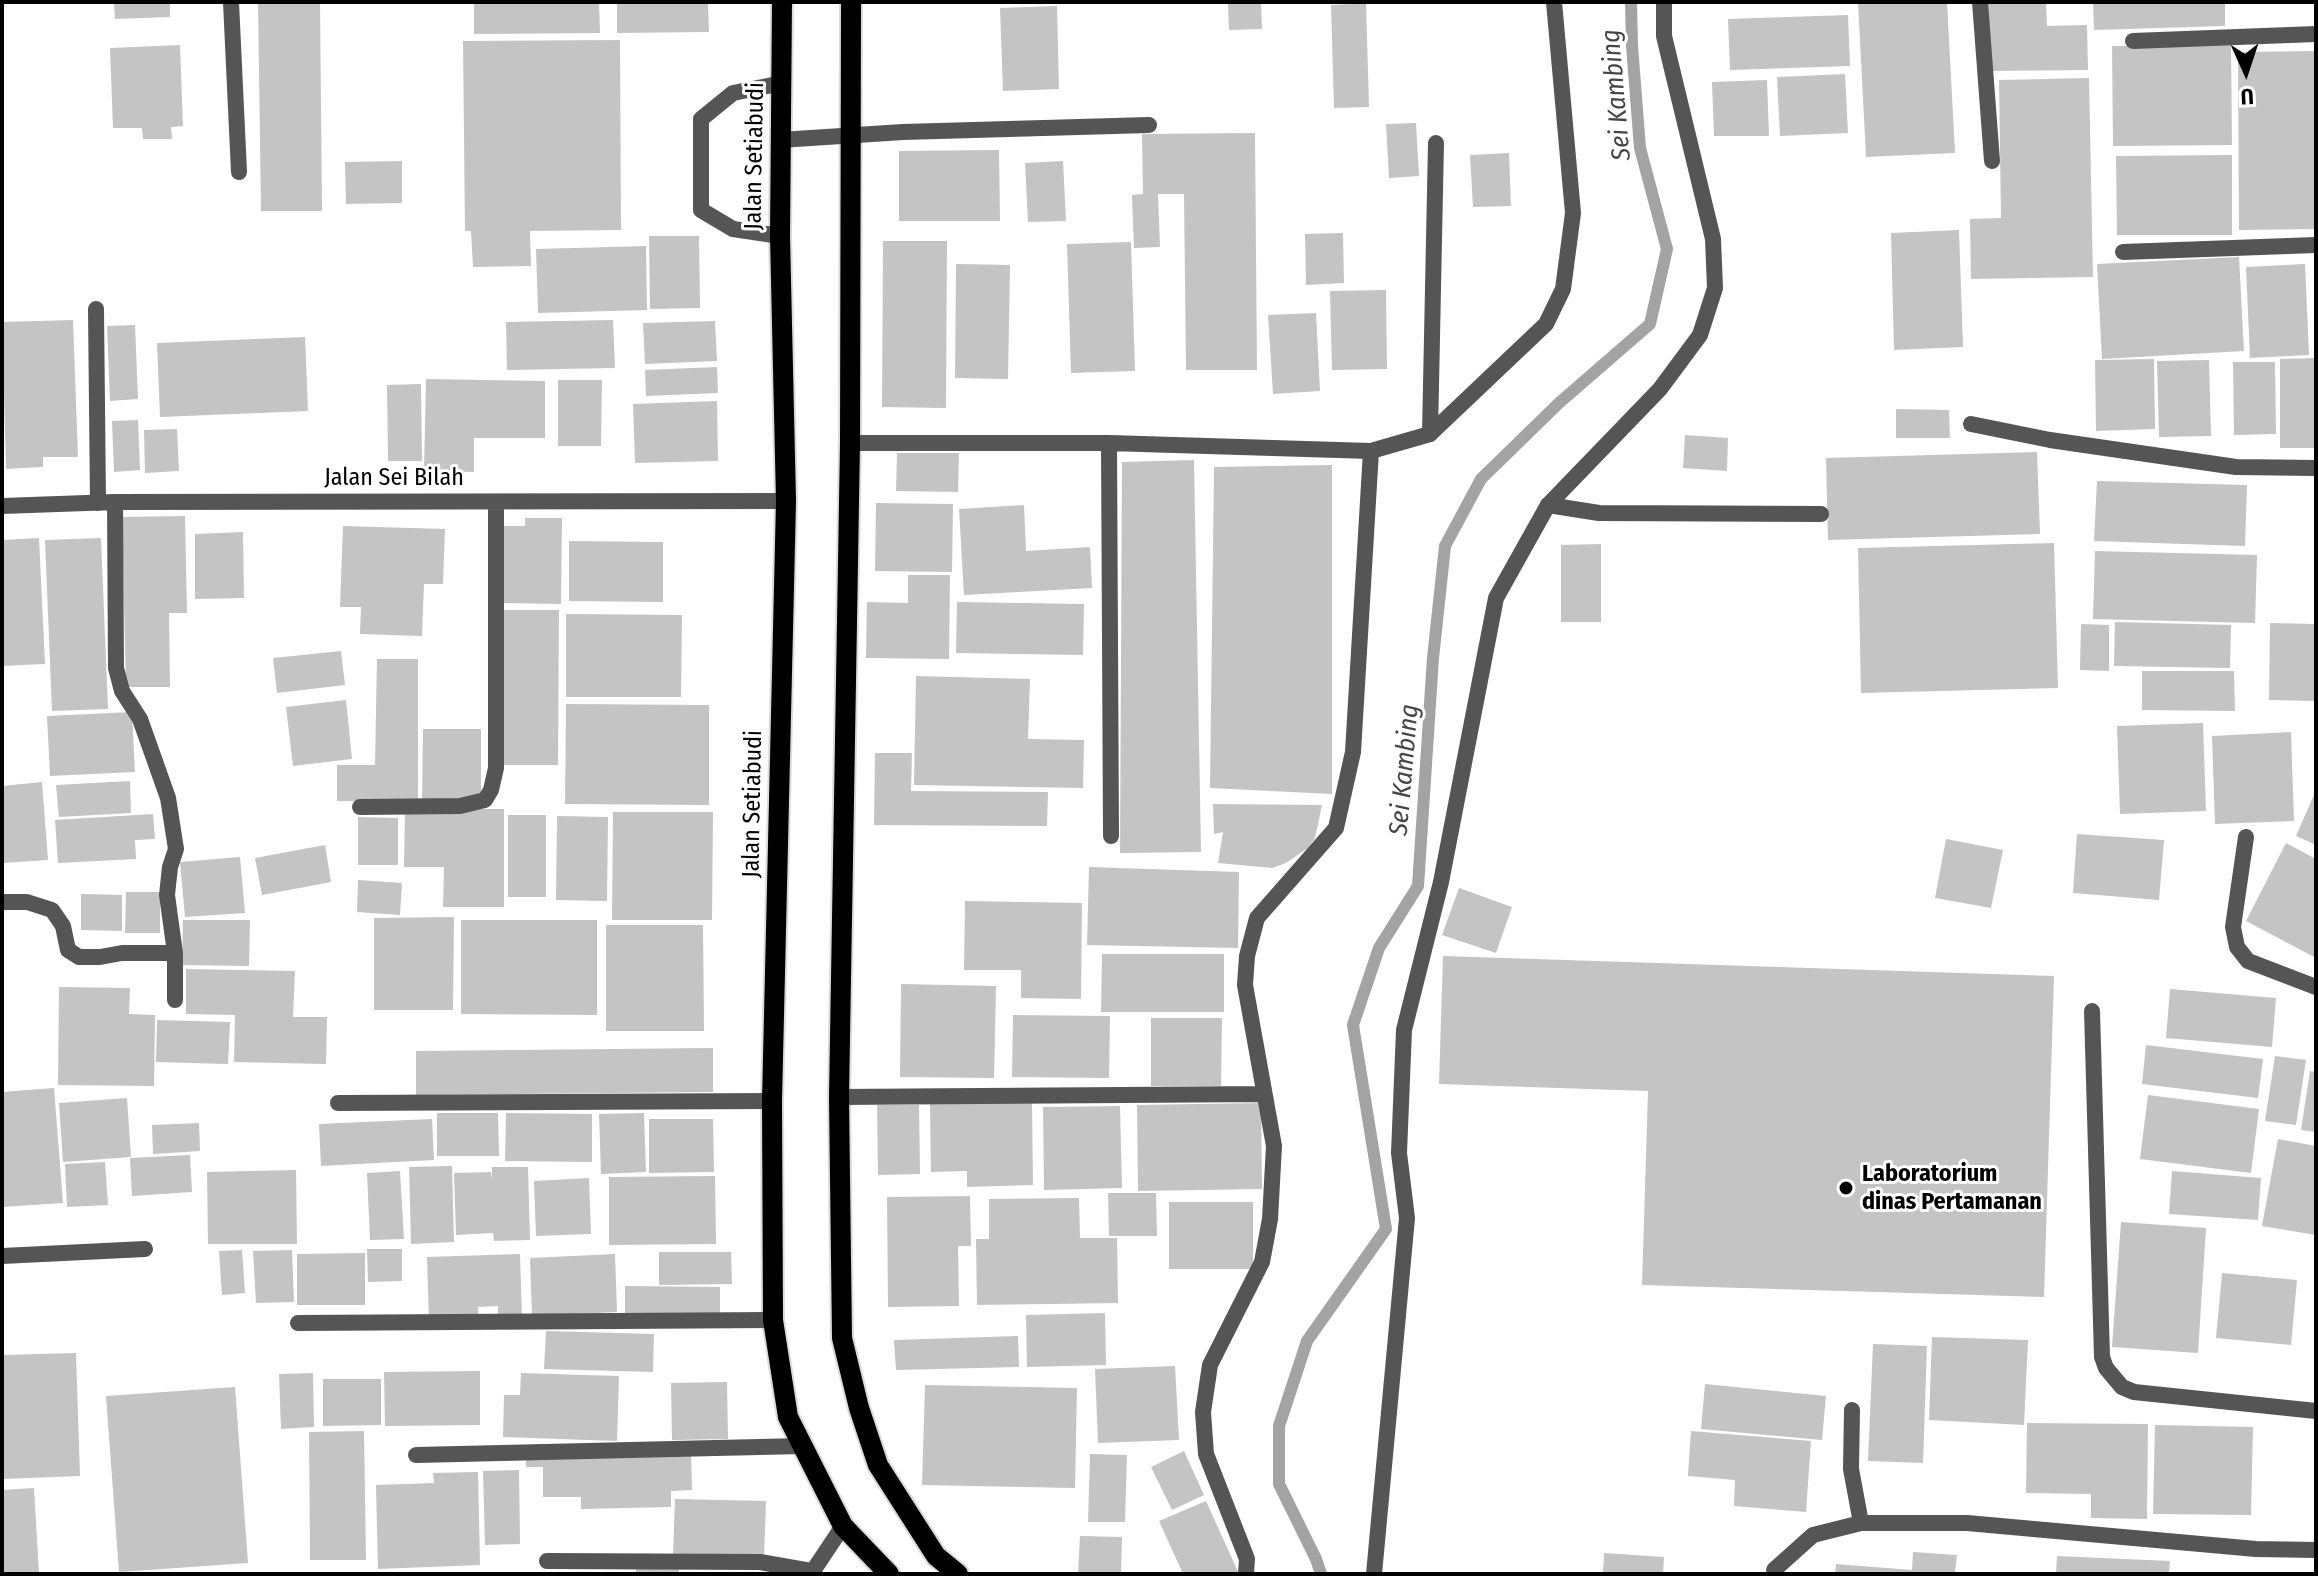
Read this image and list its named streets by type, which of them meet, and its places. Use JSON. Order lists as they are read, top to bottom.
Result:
{
  "streets": {
    "main road": ["Jalan Setiabudi"],
    "street": ["Jalan Sei Bilah"]
  },
  "crossings": [
    ["Jalan Setiabudi", "Jalan Sei Bilah"]
  ],
  "water": ["Sei Kambing"],
  "places": ["Laboratorium dinas Pertamanan"],
  "north": "bottom"
}
